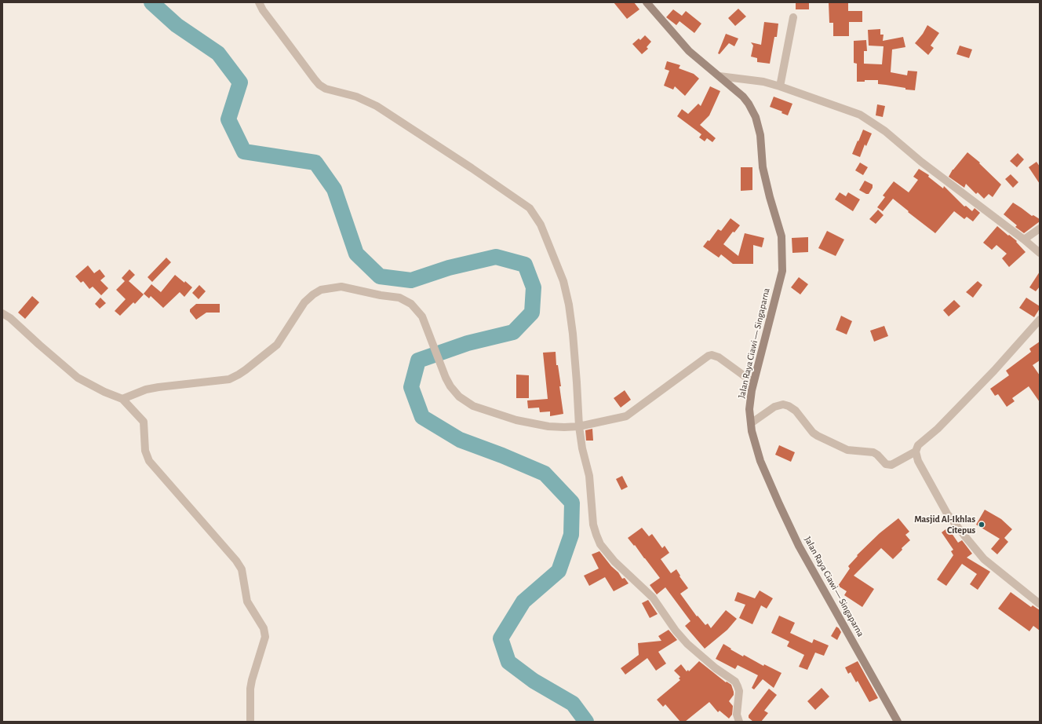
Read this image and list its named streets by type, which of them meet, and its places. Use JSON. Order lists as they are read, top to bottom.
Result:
{
  "streets": {
    "main road": ["Jalan Raya Ciawi — Singaparna"]
  },
  "places": ["Masjid Al-Ikhlas Citepus"]
}
